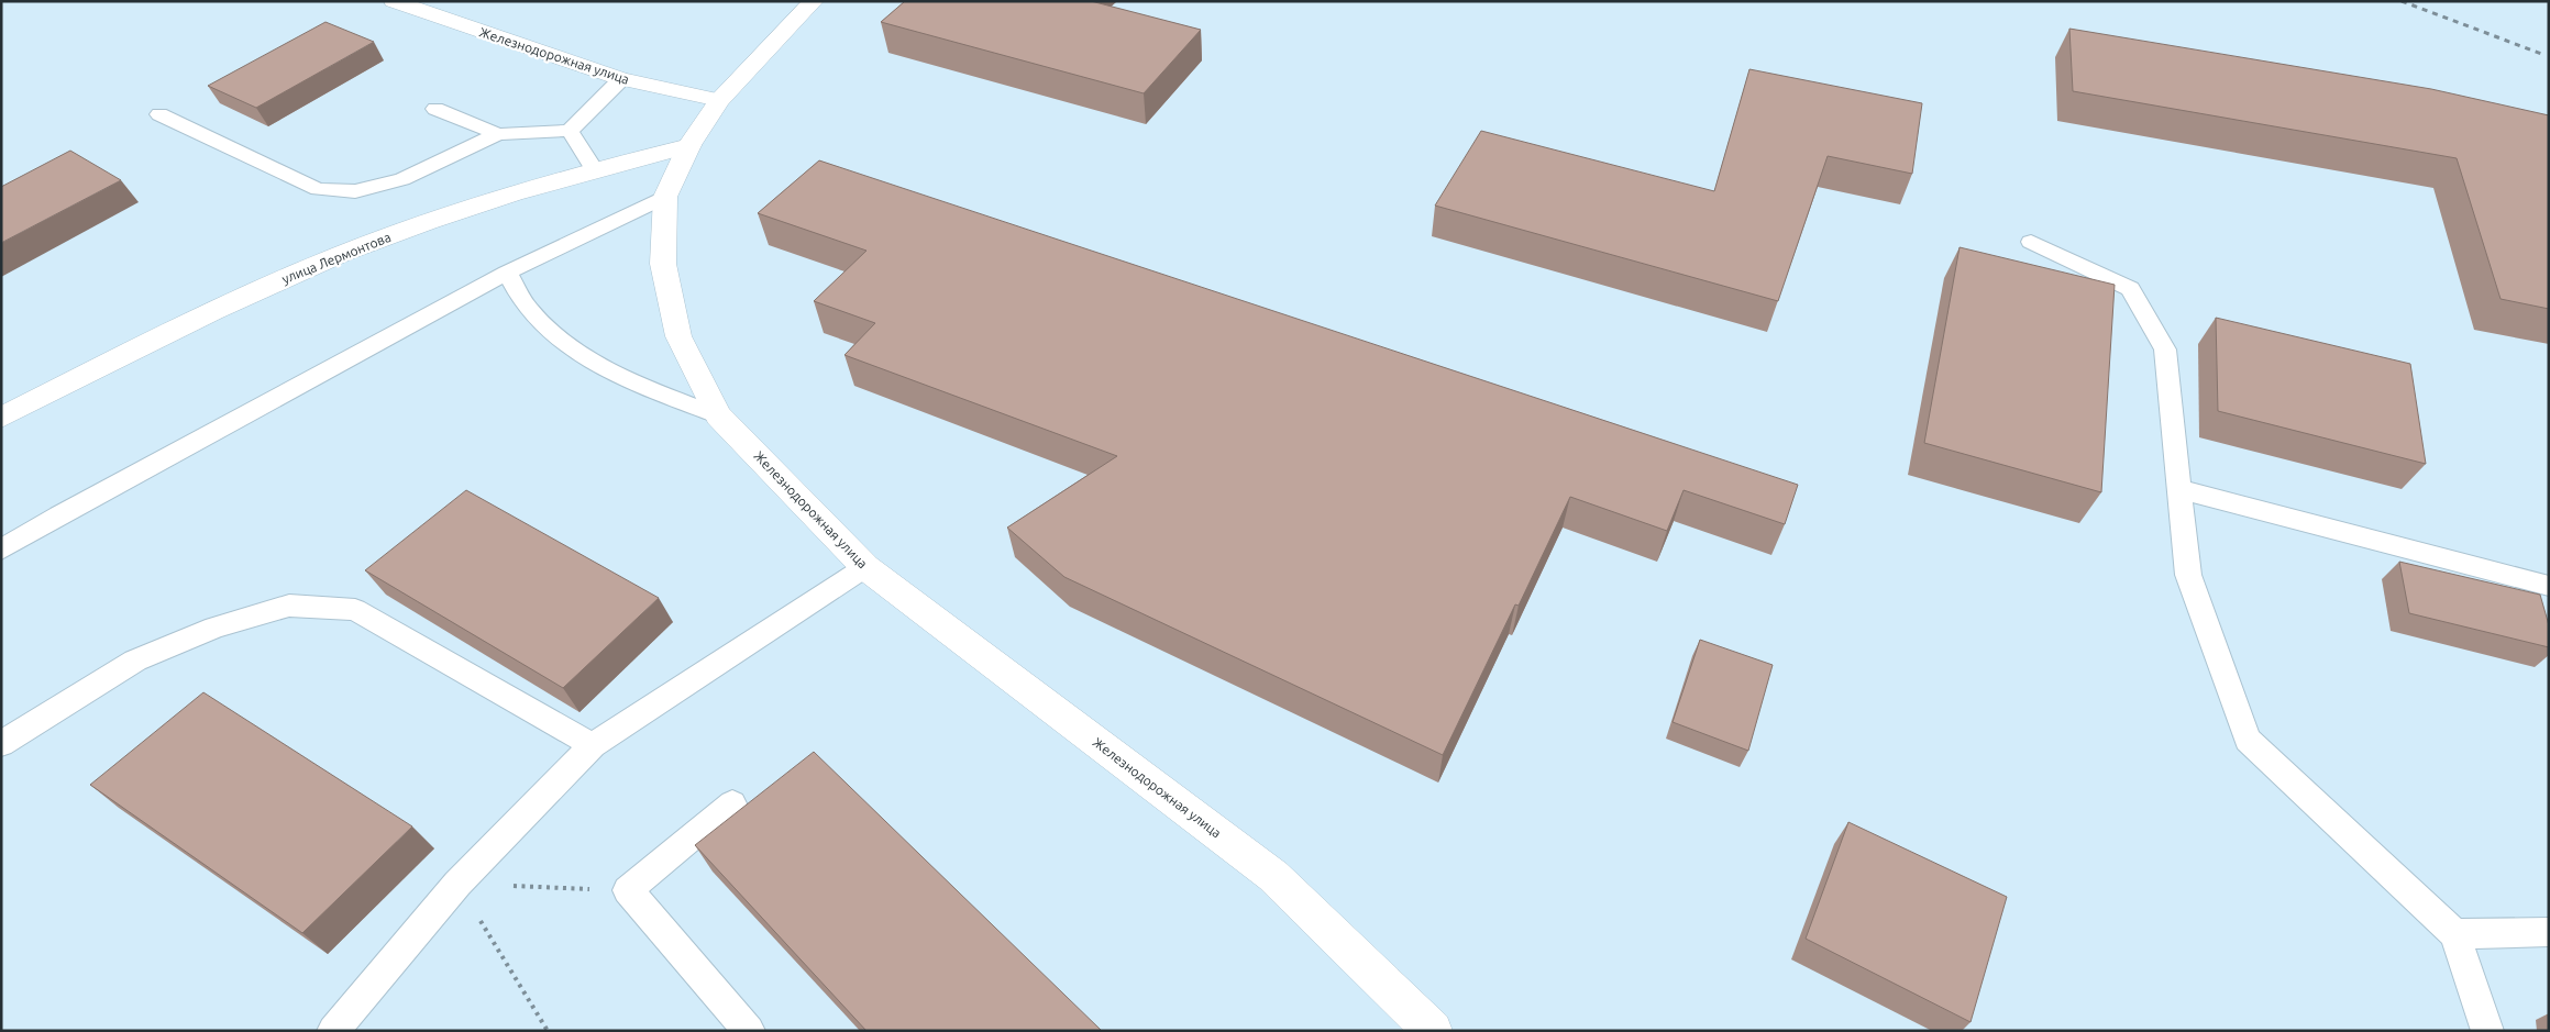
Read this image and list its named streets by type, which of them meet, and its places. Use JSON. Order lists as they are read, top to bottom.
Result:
{
  "streets": {
    "main road": ["Железнодорожная улица", "улица Лермонтова"]
  },
  "crossings": [
    ["Железнодорожная улица", "улица Лермонтова"]
  ]
}
